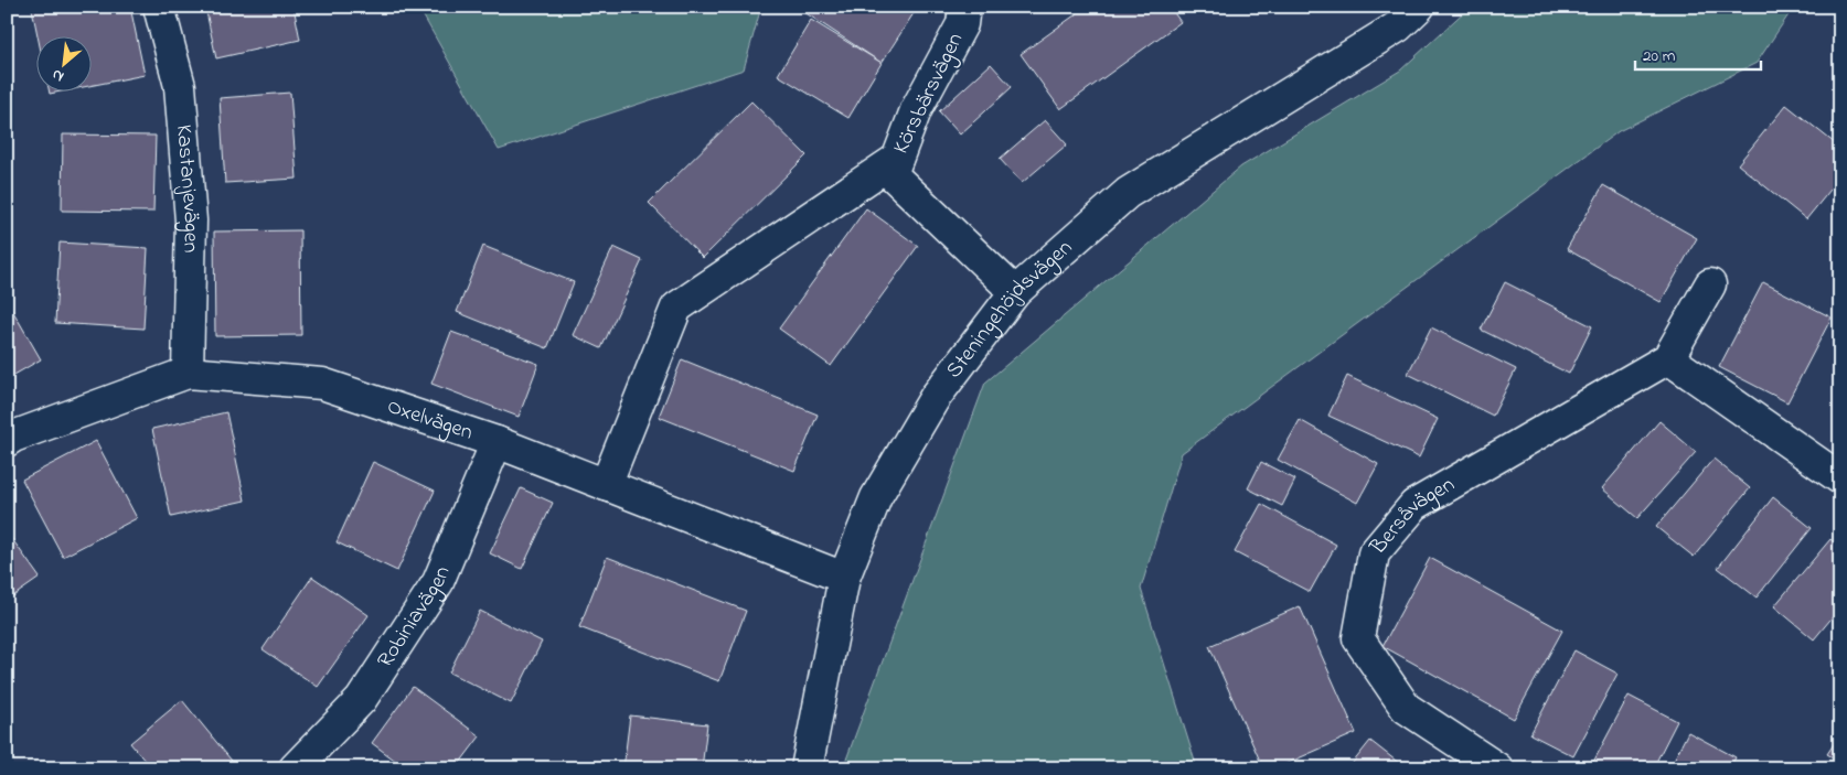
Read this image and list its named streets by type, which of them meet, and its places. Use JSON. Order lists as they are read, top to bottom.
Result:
{
  "streets": {
    "street": [
      "Körsbärsvägen",
      "Kastanjevägen",
      "Steningehöjdsvägen",
      "Oxelvägen",
      "Bersåvägen",
      "Robiniavägen"
    ]
  },
  "crossings": [
    ["Körsbärsvägen", "Steningehöjdsvägen"],
    ["Kastanjevägen", "Oxelvägen"],
    ["Steningehöjdsvägen", "Oxelvägen"],
    ["Oxelvägen", "Robiniavägen"]
  ],
  "scale_bar": "20 m",
  "north": "bottom left"
}
